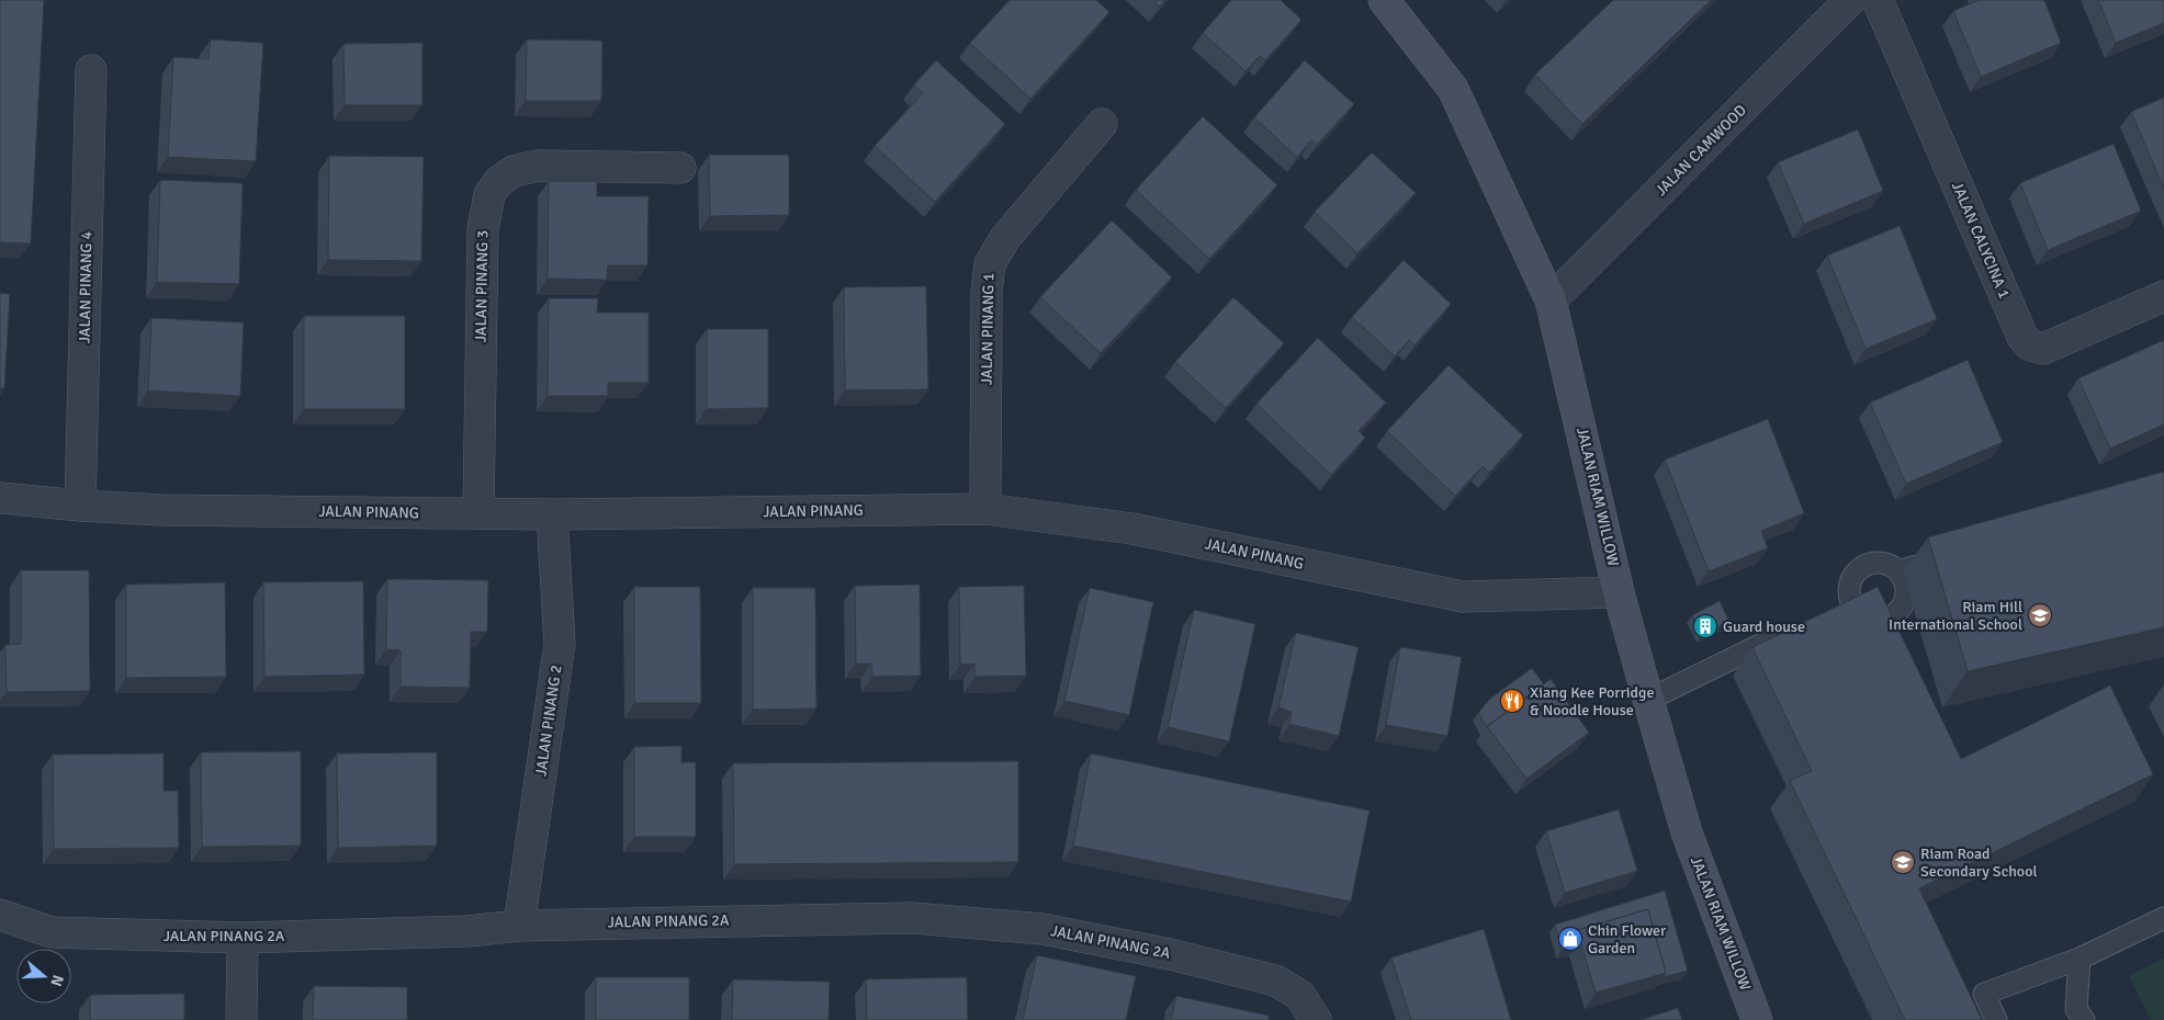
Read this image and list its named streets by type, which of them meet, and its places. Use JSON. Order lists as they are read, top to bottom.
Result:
{
  "streets": {
    "street": [
      "JALAN CAMWOOD",
      "JALAN CALYCINA 1",
      "JALAN PINANG 3",
      "JALAN PINANG 4",
      "JALAN PINANG 1",
      "JALAN RIAM WILLOW",
      "JALAN PINANG",
      "JALAN PINANG 2",
      "JALAN PINANG 2A"
    ]
  },
  "crossings": [
    ["JALAN CAMWOOD", "JALAN RIAM WILLOW"],
    ["JALAN PINANG 3", "JALAN PINANG"],
    ["JALAN PINANG 4", "JALAN PINANG"],
    ["JALAN PINANG 1", "JALAN PINANG"],
    ["JALAN RIAM WILLOW", "JALAN PINANG"],
    ["JALAN PINANG", "JALAN PINANG 2"],
    ["JALAN PINANG 2", "JALAN PINANG 2A"]
  ],
  "places": {
    "school or university": ["Riam Hill International School", "Riam Road Secondary School"],
    "building": ["Guard house"],
    "restaurant": ["Xiang Kee Porridge & Noodle House"],
    "shop": ["Chin Flower Garden"]
  },
  "north": "right"
}
